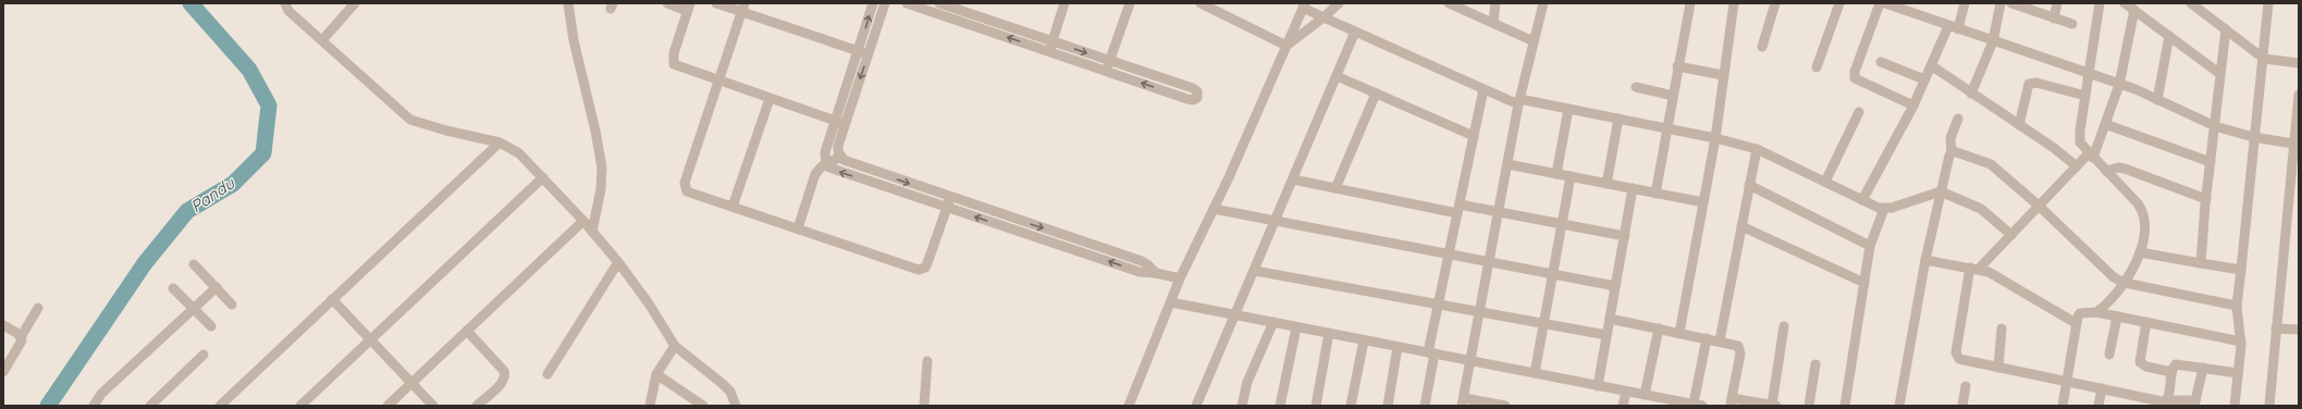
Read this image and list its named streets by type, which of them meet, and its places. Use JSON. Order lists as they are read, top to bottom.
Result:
{
  "water": ["Pandu"]
}
